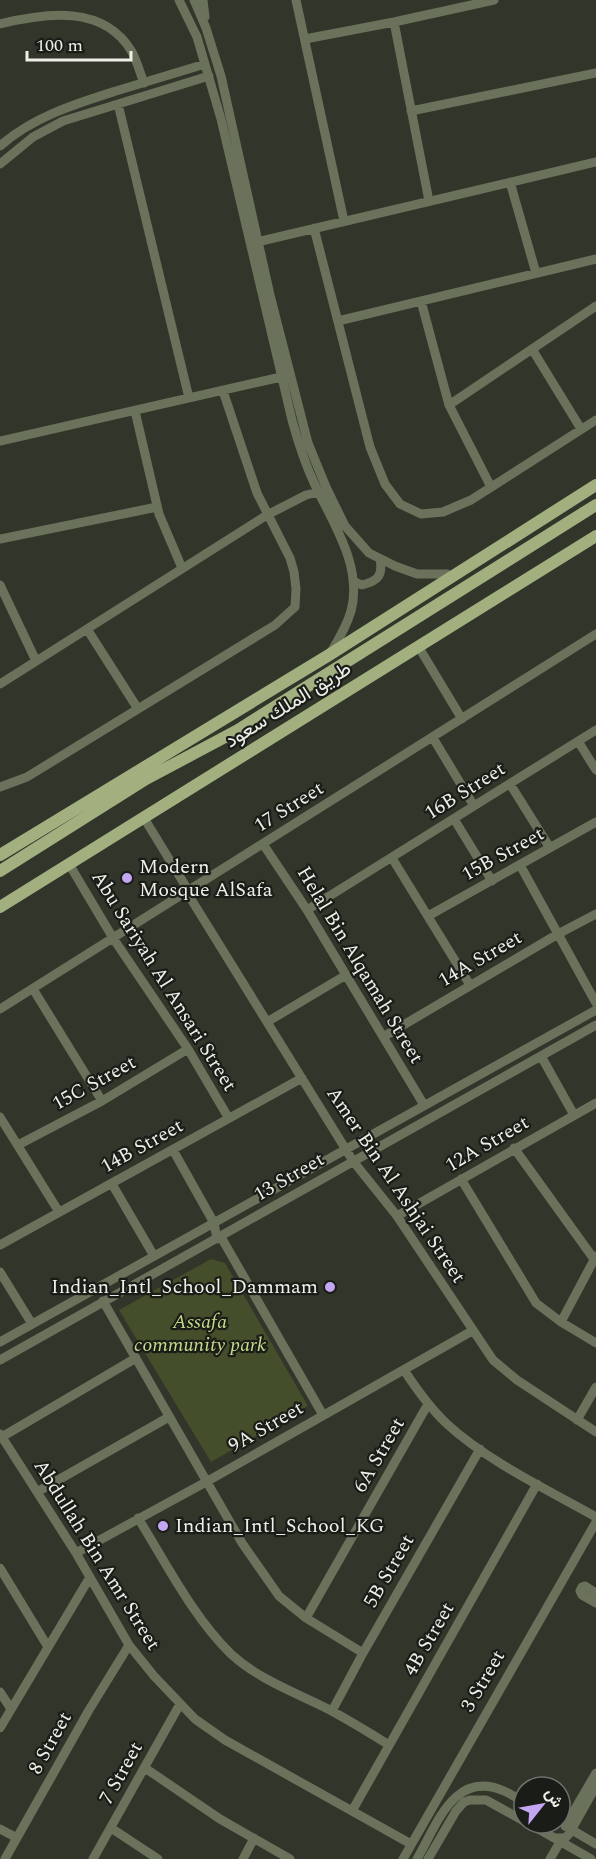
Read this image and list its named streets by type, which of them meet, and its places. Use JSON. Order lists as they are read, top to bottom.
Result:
{
  "streets": {
    "main road": ["طريق الملك سعود"],
    "street": [
      "16B Street",
      "17 Street",
      "15B Street",
      "14A Street",
      "Helal Bin Alqamah Street",
      "Abu Sariyah Al Ansari Street",
      "15C Street",
      "12A Street",
      "14B Street",
      "13 Street",
      "Amer Bin Al Ashjai Street",
      "9A Street",
      "6A Street",
      "Abdullah Bin Amr Street",
      "5B Street",
      "4B Street",
      "3 Street",
      "8 Street",
      "7 Street"
    ]
  },
  "crossings": [
    ["طريق الملك سعود", "Abu Sariyah Al Ansari Street"],
    ["طريق الملك سعود", "Amer Bin Al Ashjai Street"],
    ["16B Street", "Helal Bin Alqamah Street"],
    ["17 Street", "Helal Bin Alqamah Street"],
    ["17 Street", "Abu Sariyah Al Ansari Street"],
    ["17 Street", "Amer Bin Al Ashjai Street"],
    ["14A Street", "Helal Bin Alqamah Street"],
    ["Helal Bin Alqamah Street", "13 Street"],
    ["Abu Sariyah Al Ansari Street", "15C Street"],
    ["Abu Sariyah Al Ansari Street", "14B Street"],
    ["12A Street", "Amer Bin Al Ashjai Street"],
    ["14B Street", "Amer Bin Al Ashjai Street"],
    ["13 Street", "Amer Bin Al Ashjai Street"],
    ["Amer Bin Al Ashjai Street", "9A Street"],
    ["9A Street", "Abdullah Bin Amr Street"],
    ["Abdullah Bin Amr Street", "4B Street"],
    ["Abdullah Bin Amr Street", "3 Street"],
    ["Abdullah Bin Amr Street", "8 Street"],
    ["Abdullah Bin Amr Street", "7 Street"]
  ],
  "parks": ["Assafa community park"],
  "places": ["Modern Mosque AlSafa", "Indian_Intl_School_Dammam", "Indian_Intl_School_KG"],
  "scale_bar": "100 m",
  "north": "top right"
}
